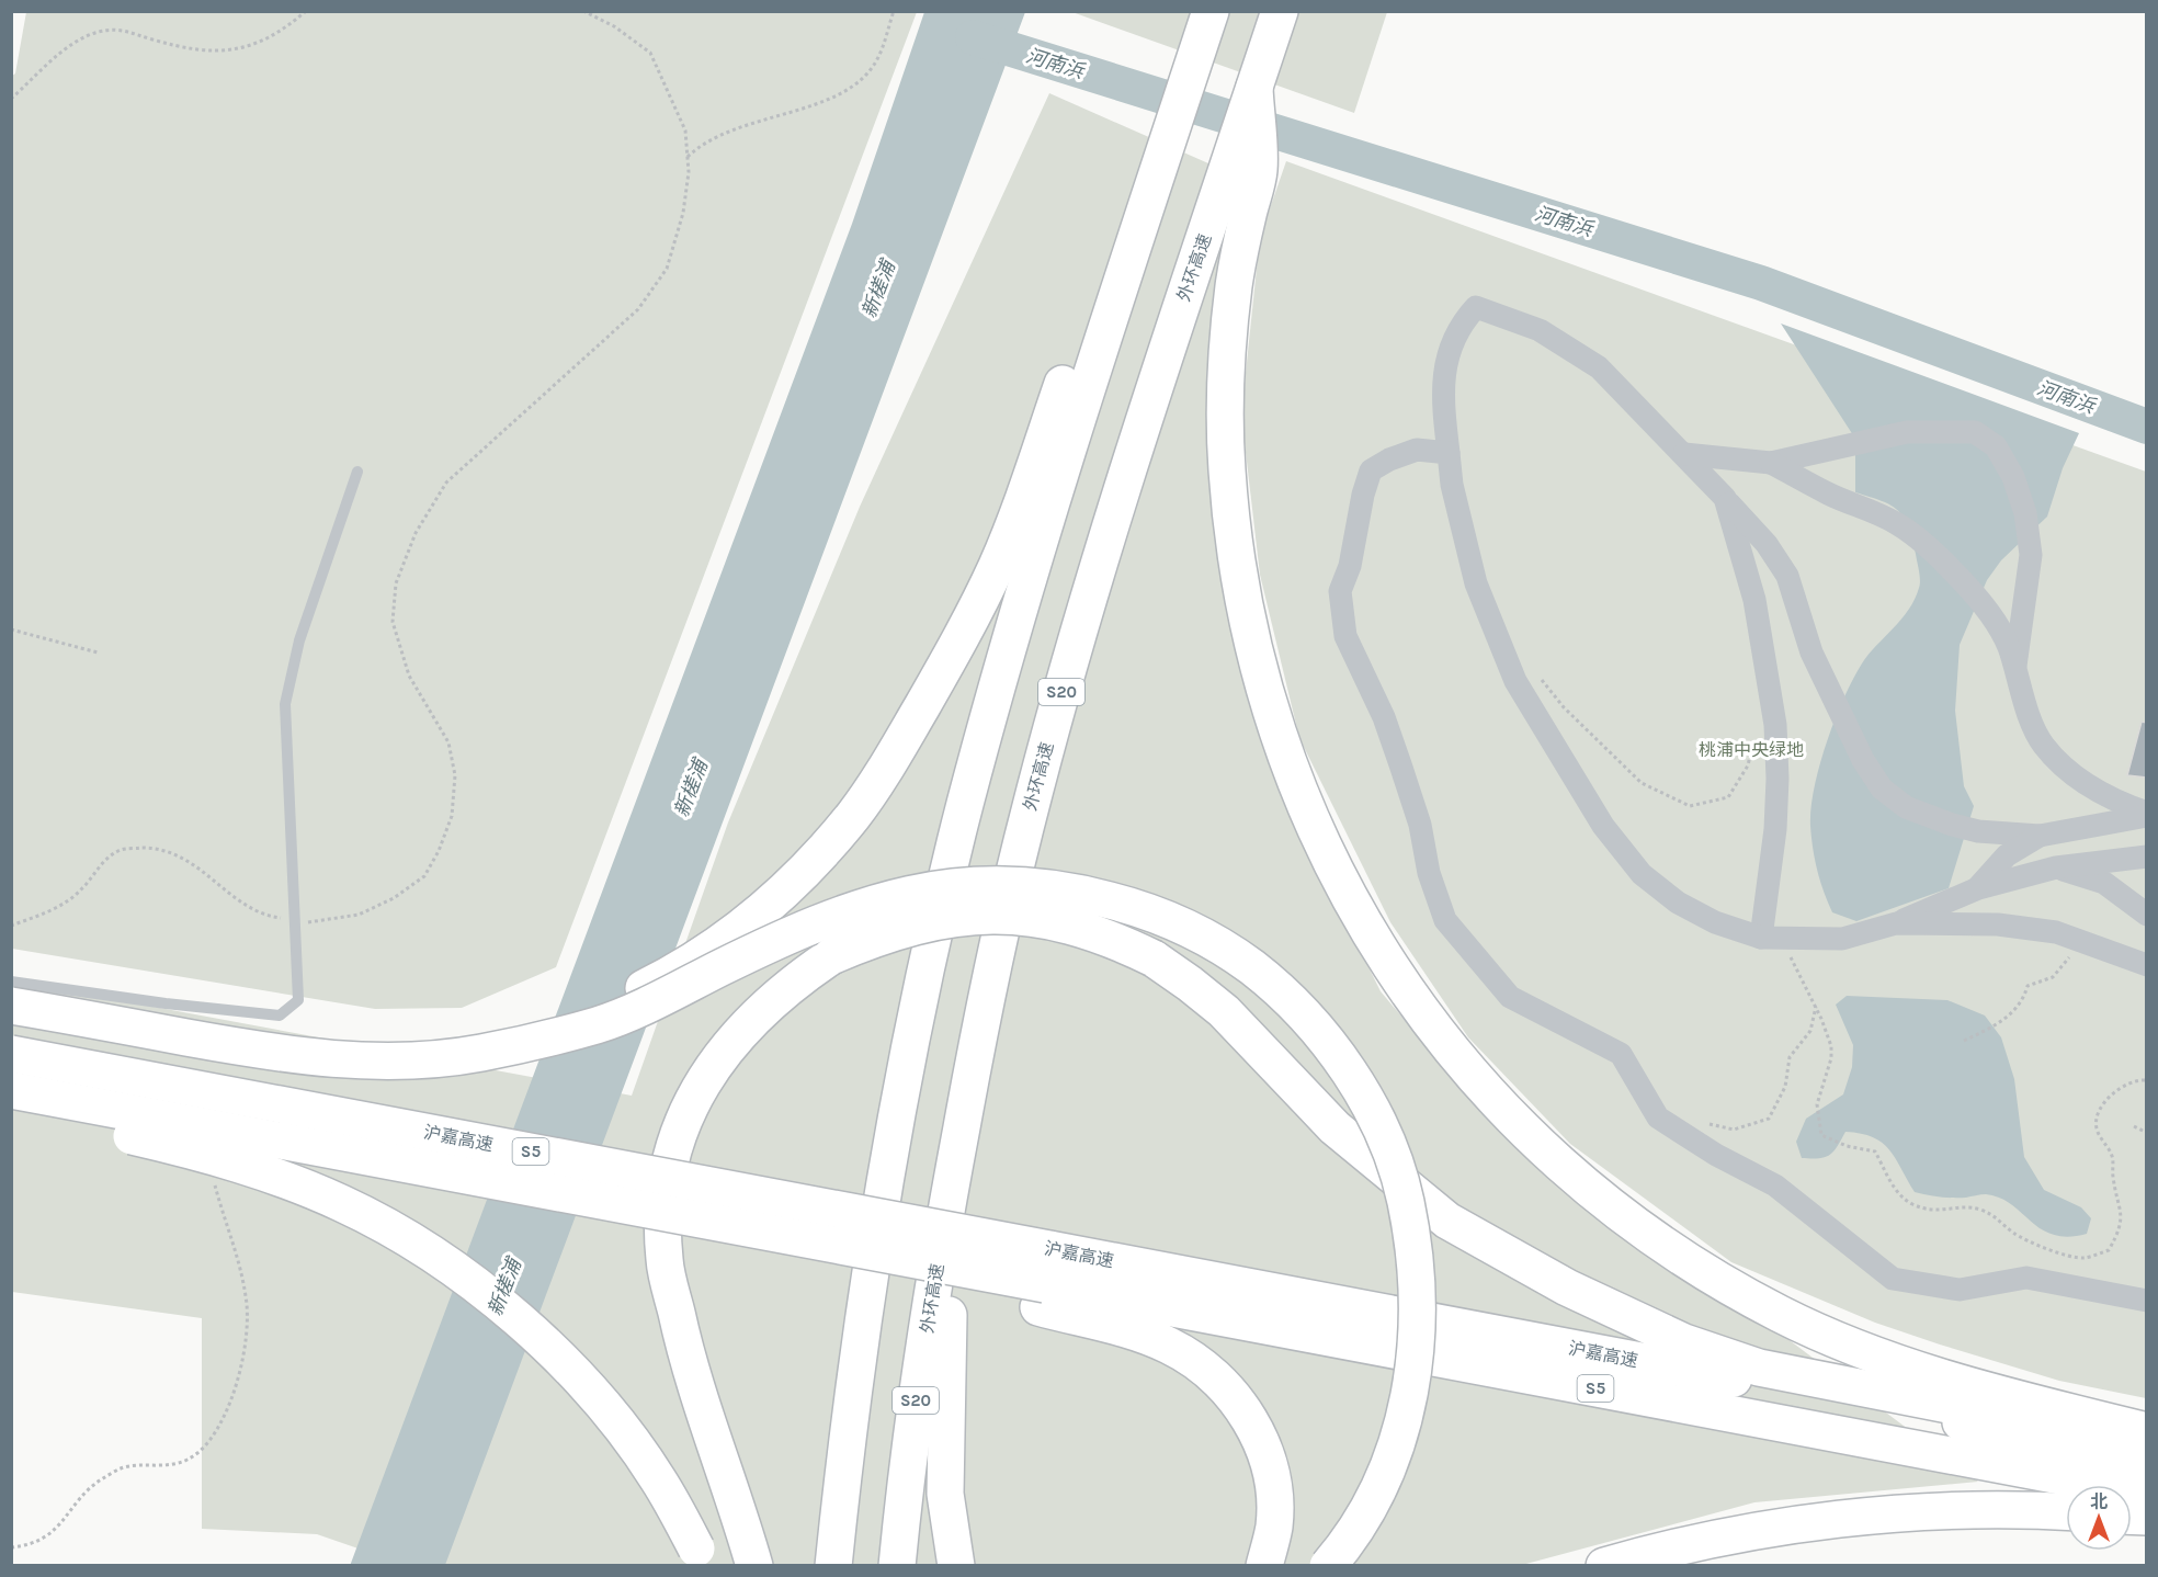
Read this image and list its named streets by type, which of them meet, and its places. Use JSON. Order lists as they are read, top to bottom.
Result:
{
  "streets": {
    "highway": [
      "外环高速",
      "S20",
      "沪嘉高速",
      "S5"
    ]
  },
  "water": ["河南浜", "新槎浦"],
  "parks": ["桃浦中央绿地"],
  "north": "top"
}
